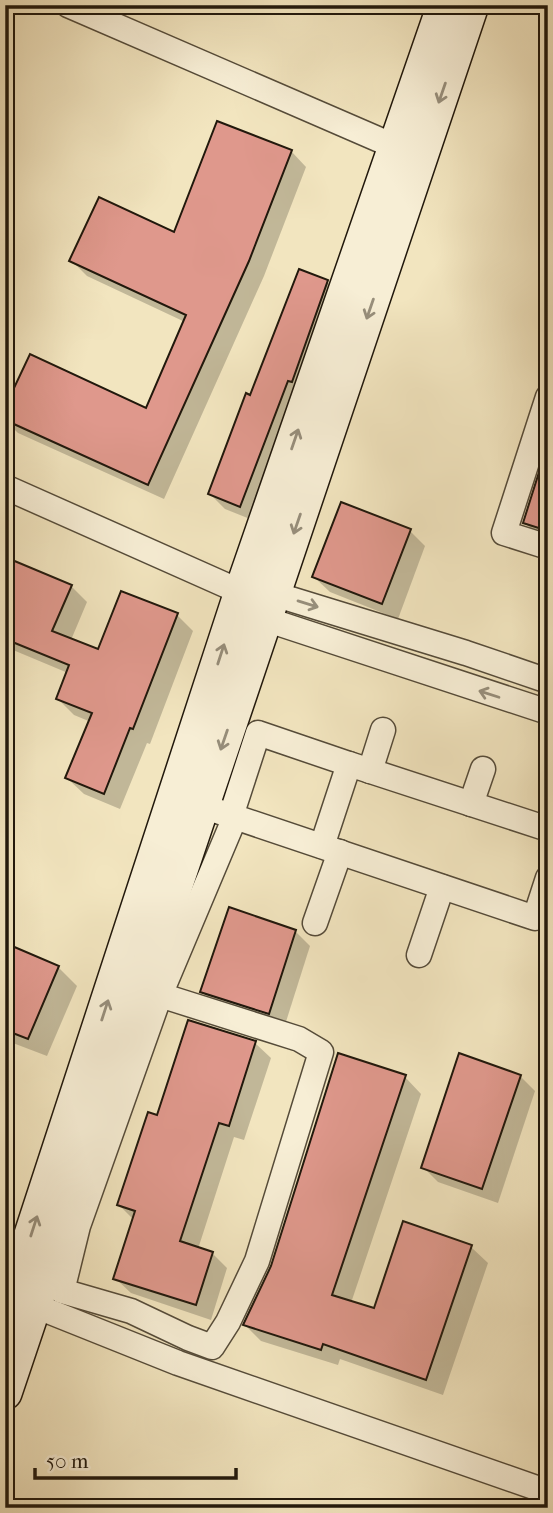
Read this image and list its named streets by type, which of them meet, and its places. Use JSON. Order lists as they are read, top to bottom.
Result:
{
  "scale_bar": "50 m"
}
